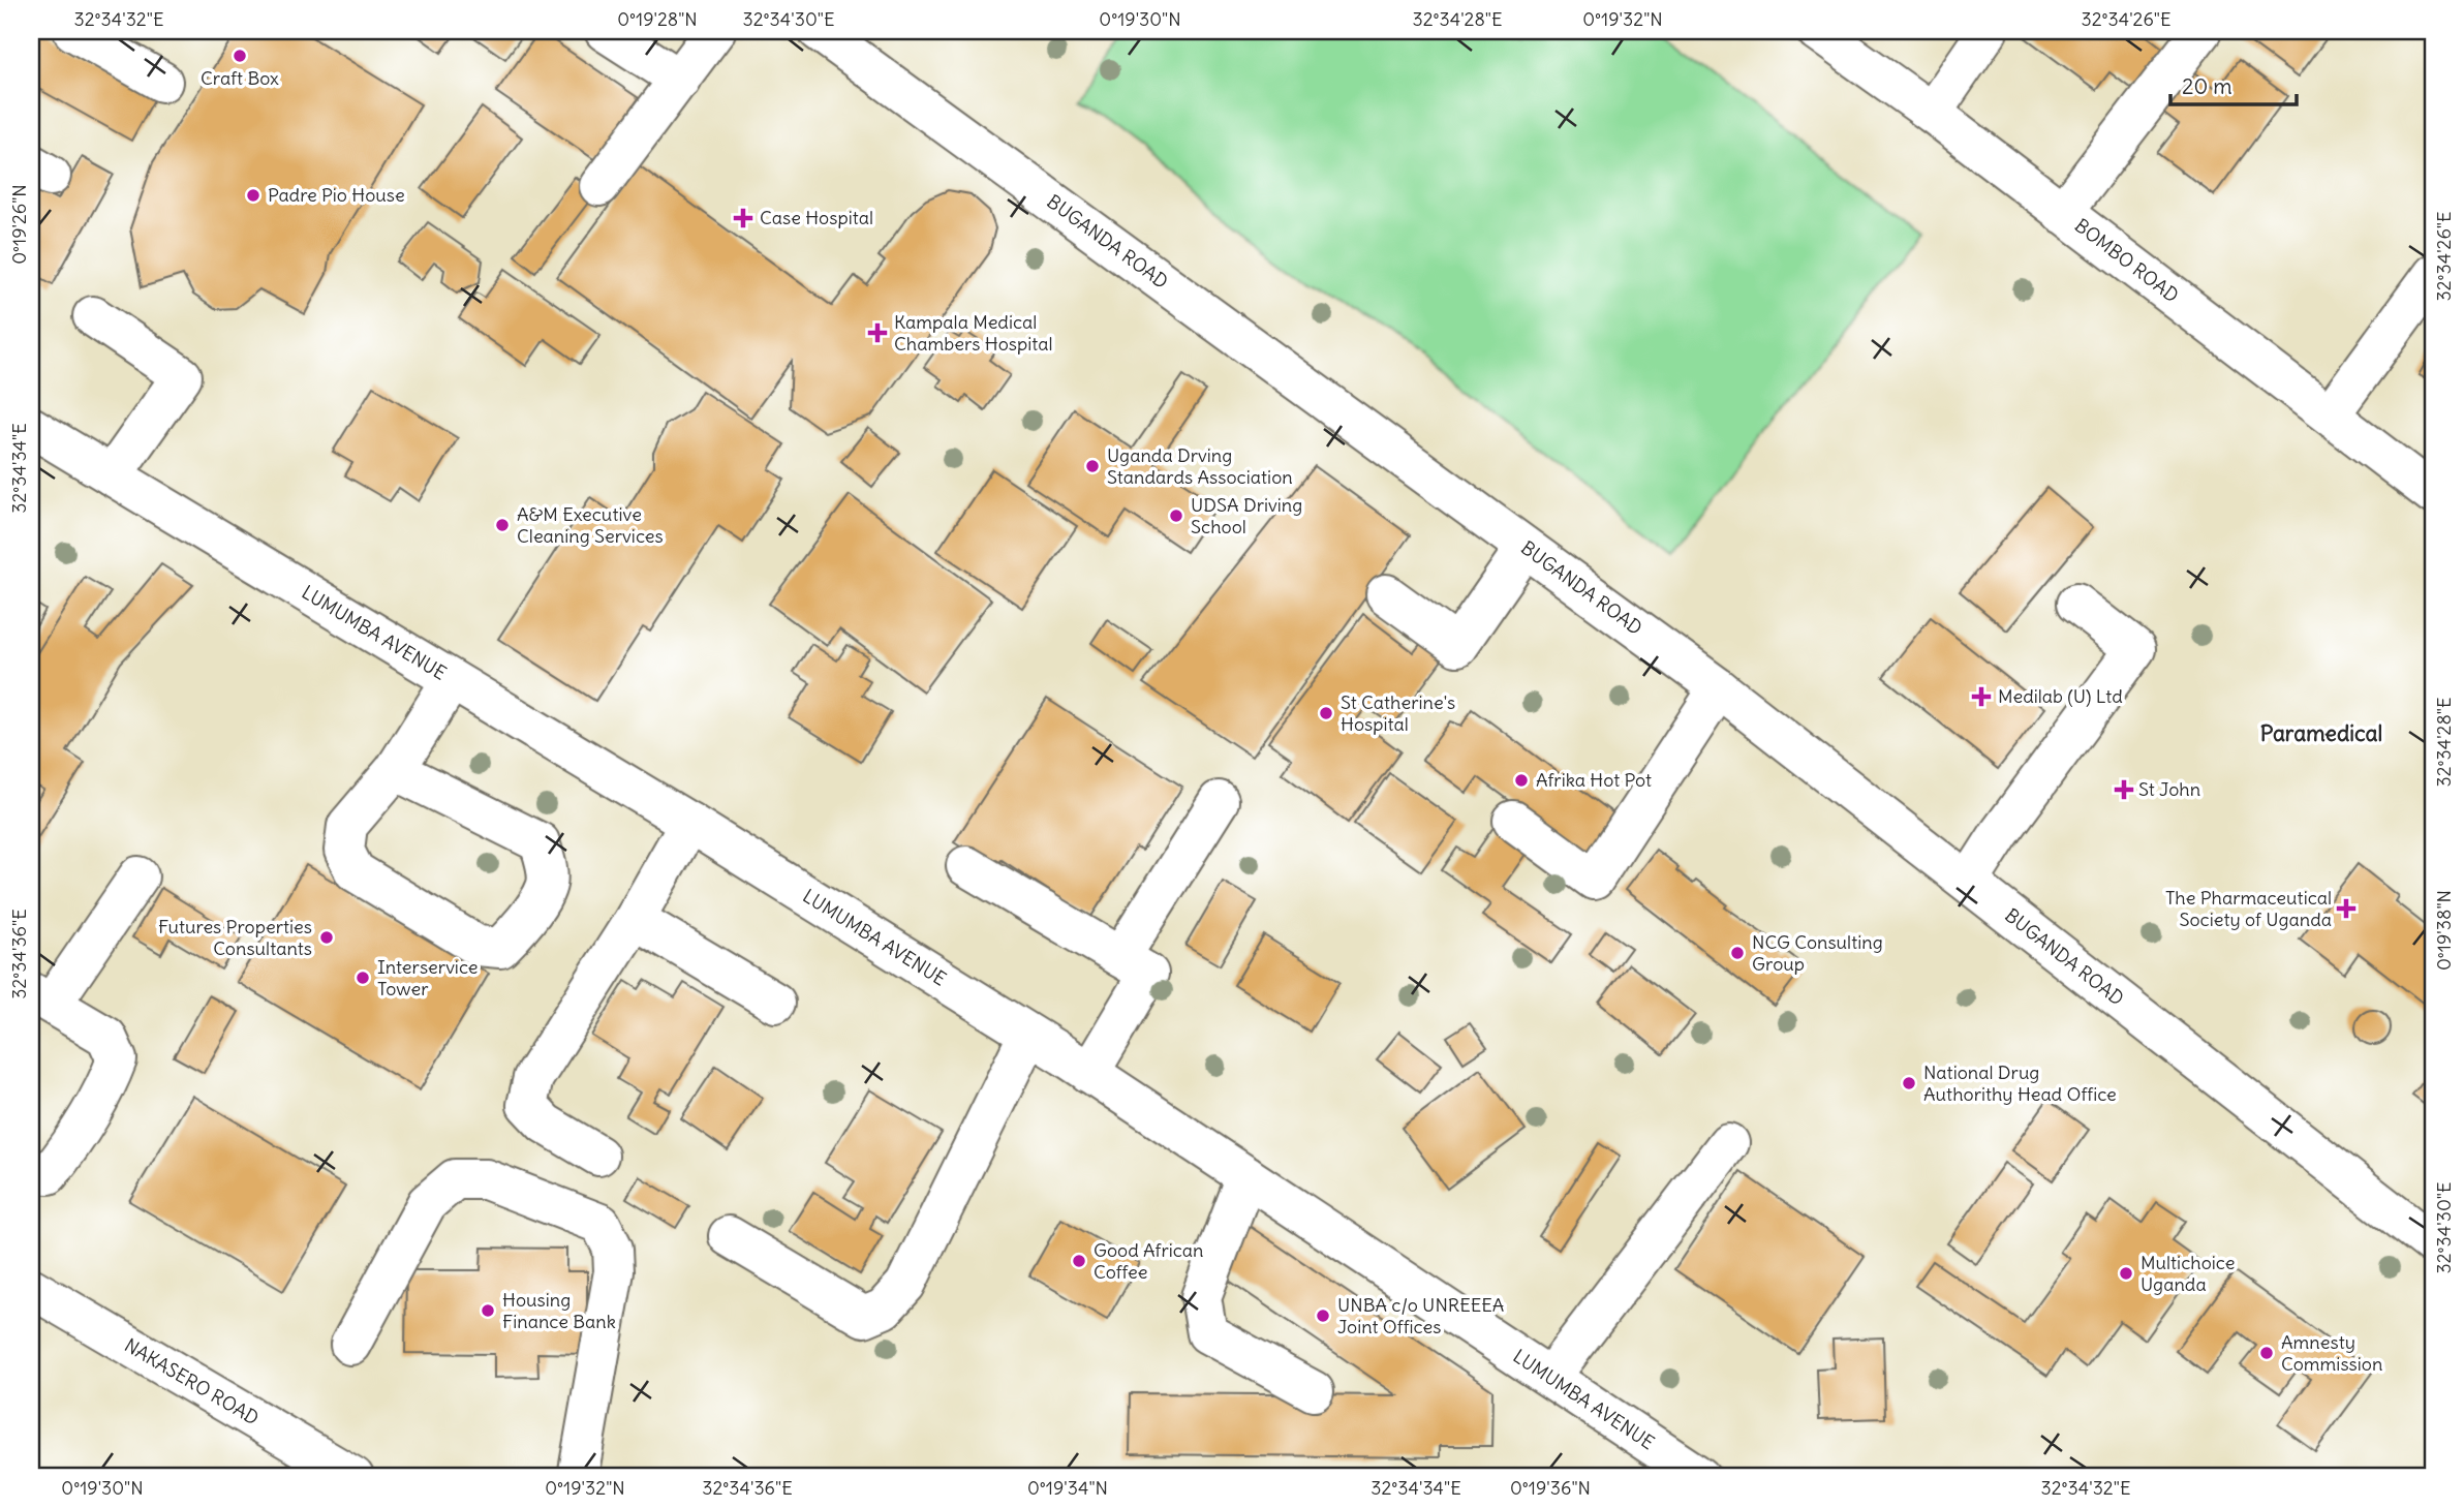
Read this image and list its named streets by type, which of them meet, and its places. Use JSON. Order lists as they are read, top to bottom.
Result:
{
  "streets": {
    "main road": [
      "BUGANDA ROAD",
      "BOMBO ROAD",
      "LUMUMBA AVENUE",
      "NAKASERO ROAD"
    ]
  },
  "districts": ["Paramedical"],
  "places": {
    "other": [
      "Craft Box",
      "Padre Pio House",
      "Uganda Drving Standards Association",
      "UDSA Driving School",
      "A&M Executive Cleaning Services",
      "St Catherine's Hospital",
      "Afrika Hot Pot",
      "Futures Properties Consultants",
      "NCG Consulting Group",
      "Interservice Tower",
      "National Drug Authorithy Head Office",
      "Good African Coffee",
      "Multichoice Uganda",
      "Housing Finance Bank",
      "UNBA c/o UNREEEA Joint Offices",
      "Amnesty Commission"
    ],
    "health": [
      "Case Hospital",
      "Kampala Medical Chambers Hospital",
      "Medilab (U) Ltd",
      "St John",
      "The Pharmaceutical Society of Uganda"
    ]
  },
  "scale_bar": "20 m",
  "coordinates": [
    "32°34'32\"E",
    "0°19'28\"N",
    "32°34'30\"E",
    "0°19'30\"N",
    "32°34'28\"E",
    "0°19'32\"N",
    "32°34'26\"E",
    "0°19'26\"N",
    "32°34'34\"E",
    "0°19'38\"N",
    "32°34'36\"E",
    "0°19'34\"N",
    "0°19'36\"N"
  ]
}
